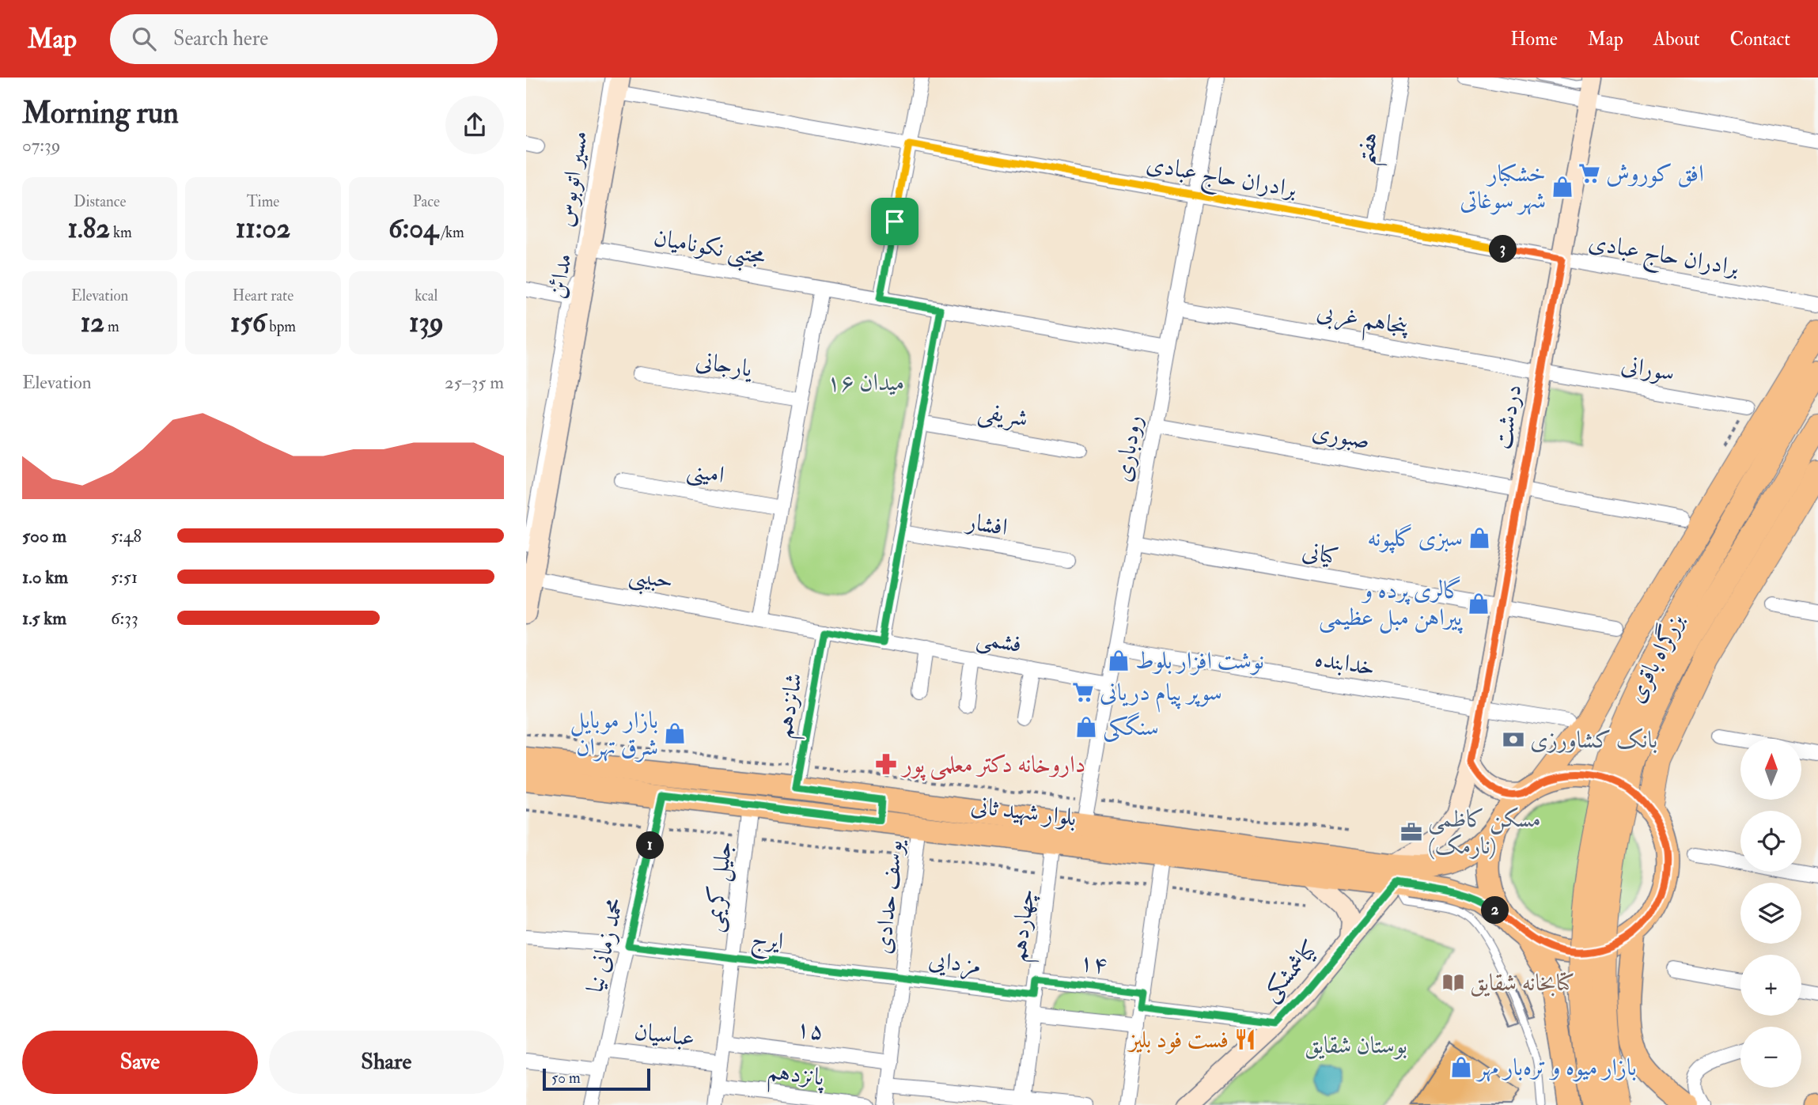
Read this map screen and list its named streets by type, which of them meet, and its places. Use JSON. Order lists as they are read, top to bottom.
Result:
{
  "streets": {
    "highway": ["بزرگراه باقری"],
    "main road": [
      "مدائن",
      "دردشت",
      "بلوار شهید ثانی",
      "کیاشمشکی"
    ],
    "street": [
      "هفتم",
      "برادران حاج عبادی",
      "مجتبی نکونامیان",
      "پنجاهم غربی",
      "یارجانی",
      "سورانی",
      "شریفی",
      "صبوری",
      "رودباری",
      "امینی",
      "افشار",
      "کیانی",
      "حبیبی",
      "فشمی",
      "خدابنده",
      "شانزدهم",
      "جلیل کریمی",
      "یوسف حدادی",
      "چهاردهم",
      "ایرج",
      "محمد زمانی نیا",
      "مزدایی",
      "۱۴",
      "۱۵",
      "عباسیان",
      "پانزدهم"
    ]
  },
  "crossings": [
    ["هفتم", "برادران حاج عبادی"],
    ["برادران حاج عبادی", "مدائن"],
    ["برادران حاج عبادی", "دردشت"],
    ["برادران حاج عبادی", "رودباری"],
    ["مجتبی نکونامیان", "مدائن"],
    ["مدائن", "حبیبی"],
    ["پنجاهم غربی", "سورانی"],
    ["پنجاهم غربی", "دردشت"],
    ["پنجاهم غربی", "رودباری"],
    ["سورانی", "دردشت"],
    ["دردشت", "صبوری"],
    ["دردشت", "کیانی"],
    ["دردشت", "خدابنده"],
    ["دردشت", "بلوار شهید ثانی"],
    ["دردشت", "کیاشمشکی"],
    ["صبوری", "رودباری"],
    ["رودباری", "کیانی"],
    ["رودباری", "فشمی"],
    ["رودباری", "خدابنده"],
    ["رودباری", "بلوار شهید ثانی"],
    ["شانزدهم", "بلوار شهید ثانی"],
    ["بلوار شهید ثانی", "جلیل کریمی"],
    ["بلوار شهید ثانی", "یوسف حدادی"],
    ["بلوار شهید ثانی", "چهاردهم"],
    ["بلوار شهید ثانی", "محمد زمانی نیا"],
    ["بلوار شهید ثانی", "کیاشمشکی"],
    ["جلیل کریمی", "ایرج"],
    ["جلیل کریمی", "۱۵"],
    ["جلیل کریمی", "عباسیان"],
    ["جلیل کریمی", "پانزدهم"],
    ["یوسف حدادی", "ایرج"],
    ["یوسف حدادی", "مزدایی"],
    ["یوسف حدادی", "۱۵"],
    ["چهاردهم", "مزدایی"],
    ["چهاردهم", "۱۴"],
    ["ایرج", "محمد زمانی نیا"],
    ["ایرج", "مزدایی"],
    ["محمد زمانی نیا", "عباسیان"]
  ],
  "parks": ["میدان ۱۶", "بوستان شقایق"],
  "places": {
    "supermarket": ["افق کوروش", "سوپر پیام دریانی"],
    "shop": [
      "خشکبار شهر سوغاتی",
      "سبزی گلپونه",
      "گالری پرده و پیراهن مبل عظیمی",
      "نوشت افزار بلوط",
      "سنگکی",
      "بازار موبایل شرق تهران",
      "بازار میوه و تره‌بار مهر"
    ],
    "bank": ["بانک کشاورزی"],
    "pharmacy": ["داروخانه دکتر معلمی پور"],
    "office": ["مسکن کاظمی (نارمک)"],
    "library": ["کتابخانه شقایق"],
    "restaurant": ["فست فود بلیز"]
  },
  "scale_bar": "50 m",
  "north": "top",
  "page": {
    "header": "Map",
    "search": "Search here",
    "nav": [
      "Home",
      "Map",
      "About",
      "Contact"
    ],
    "heading": ["Morning run", "07:39"],
    "stats": [
      ["Distance", "1.82 km"],
      ["Time", "11:02"],
      ["Pace", "6:04 /km"],
      ["Elevation", "12 m"],
      ["Heart rate", "156 bpm"],
      ["kcal", "139"]
    ],
    "pins": ["3", "1", "2"],
    "chart": ["Elevation", "25–35 m"],
    "list": [
      {
        "name": "500 m",
        "note": "5:48"
      },
      {
        "name": "1.0 km",
        "note": "5:51"
      },
      {
        "name": "1.5 km",
        "note": "6:33"
      }
    ],
    "map_buttons": ["+", "−"],
    "buttons": ["Save", "Share"],
    "scale": "50 m"
  }
}
